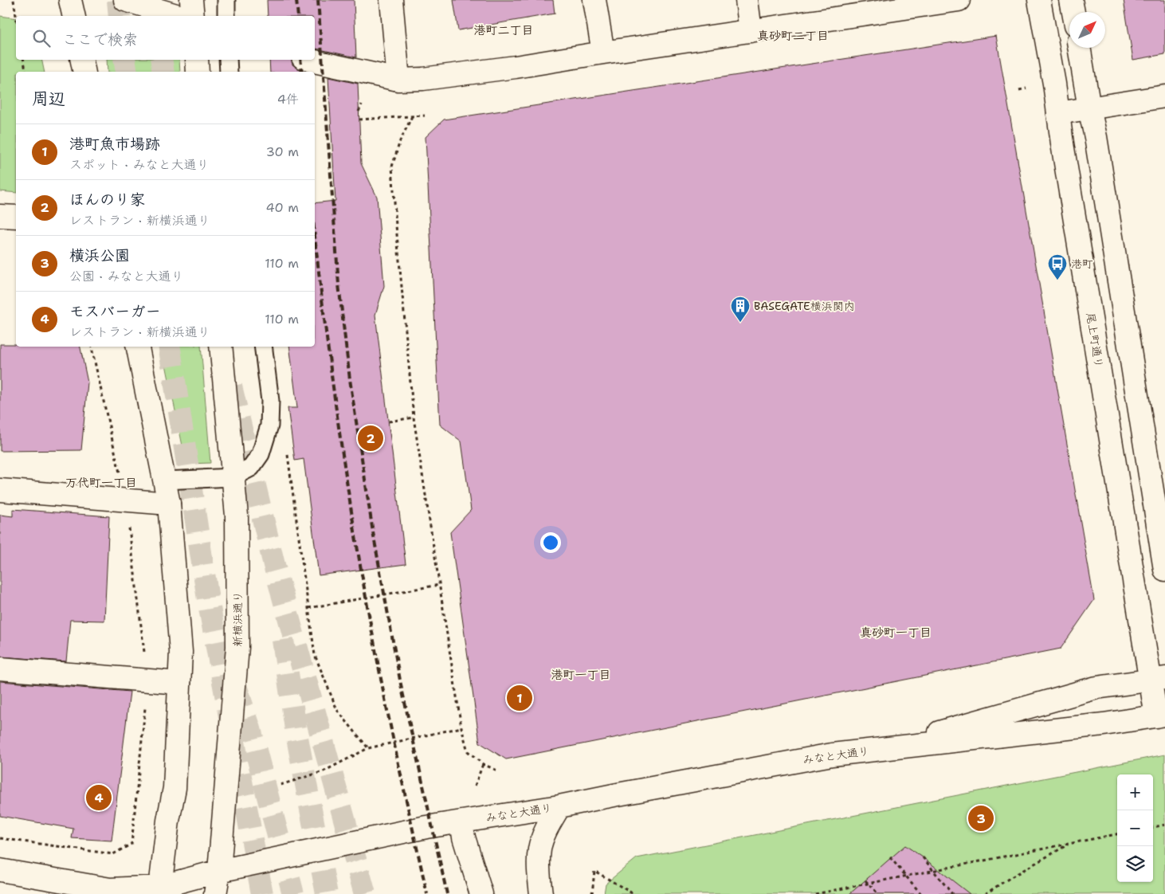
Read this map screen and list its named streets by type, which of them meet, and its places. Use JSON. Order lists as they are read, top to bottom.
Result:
{
  "streets": {
    "street": ["尾上町通り", "新横浜通り", "みなと大通り"]
  },
  "crossings": [
    ["尾上町通り", "みなと大通り"],
    ["新横浜通り", "みなと大通り"]
  ],
  "districts": [
    "港町二丁目",
    "真砂町二丁目",
    "万代町一丁目",
    "真砂町一丁目",
    "港町一丁目"
  ],
  "places": {
    "bus stop": ["港町"],
    "building": ["BASEGATE横浜関内"]
  },
  "north": "top right",
  "page": {
    "search": "ここで検索",
    "heading": ["周辺", "4件"],
    "list": [
      {
        "mark": "1",
        "name": "港町魚市場跡",
        "note": "スポット · みなと大通り",
        "value": "30 m"
      },
      {
        "mark": "2",
        "name": "ほんのり家",
        "note": "レストラン · 新横浜通り",
        "value": "40 m"
      },
      {
        "mark": "3",
        "name": "横浜公園",
        "note": "公園 · みなと大通り",
        "value": "110 m"
      },
      {
        "mark": "4",
        "name": "モスバーガー",
        "note": "レストラン · 新横浜通り",
        "value": "110 m"
      }
    ],
    "pins": [
      "2",
      "1",
      "4",
      "3"
    ],
    "map_buttons": ["+", "−"]
  }
}
